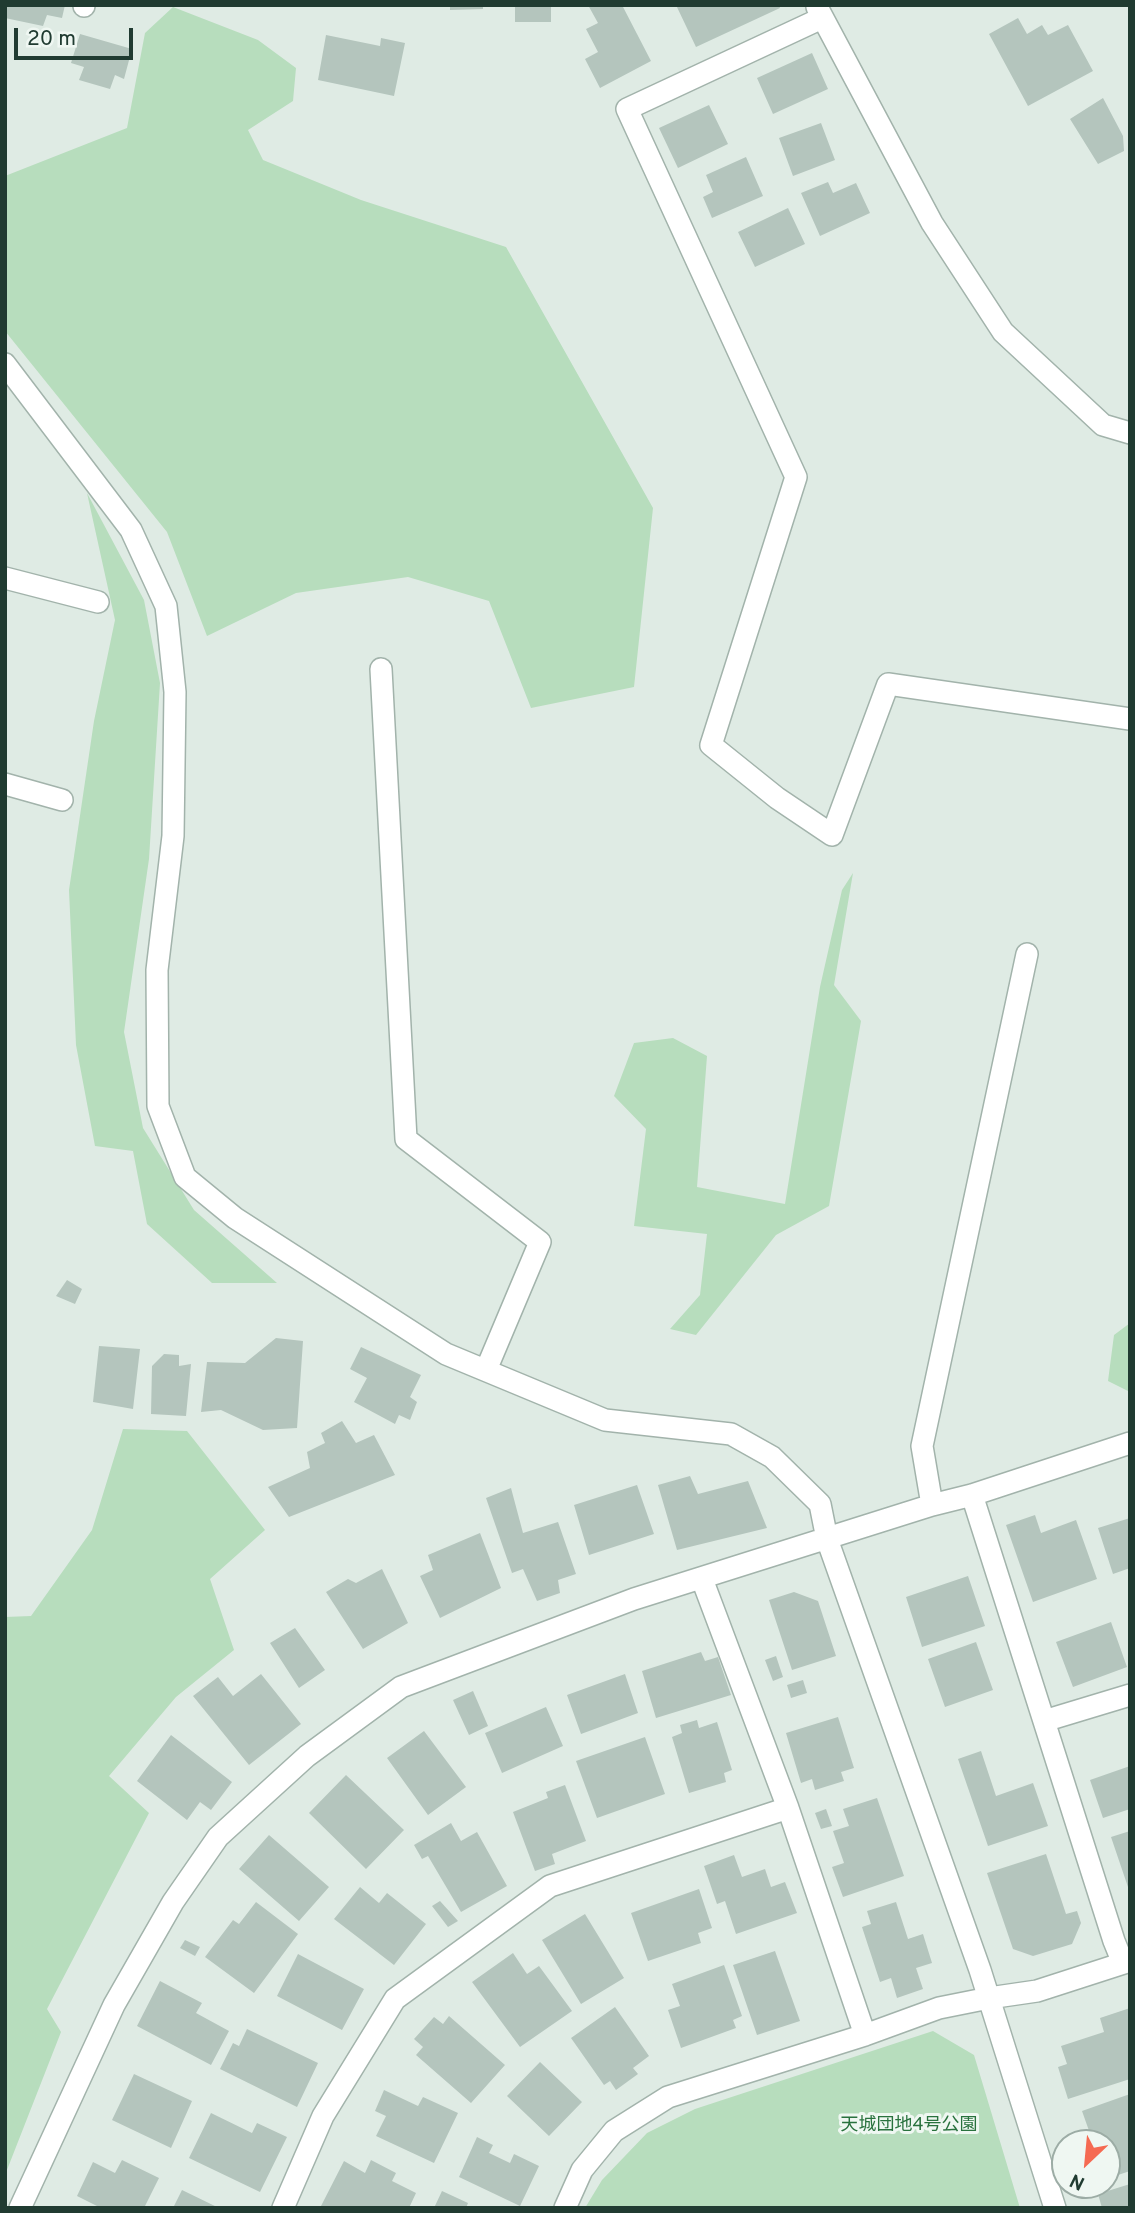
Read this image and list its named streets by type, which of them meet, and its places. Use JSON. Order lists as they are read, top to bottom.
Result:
{
  "parks": ["天城団地4号公園"],
  "scale_bar": "20 m",
  "north": "bottom left"
}
